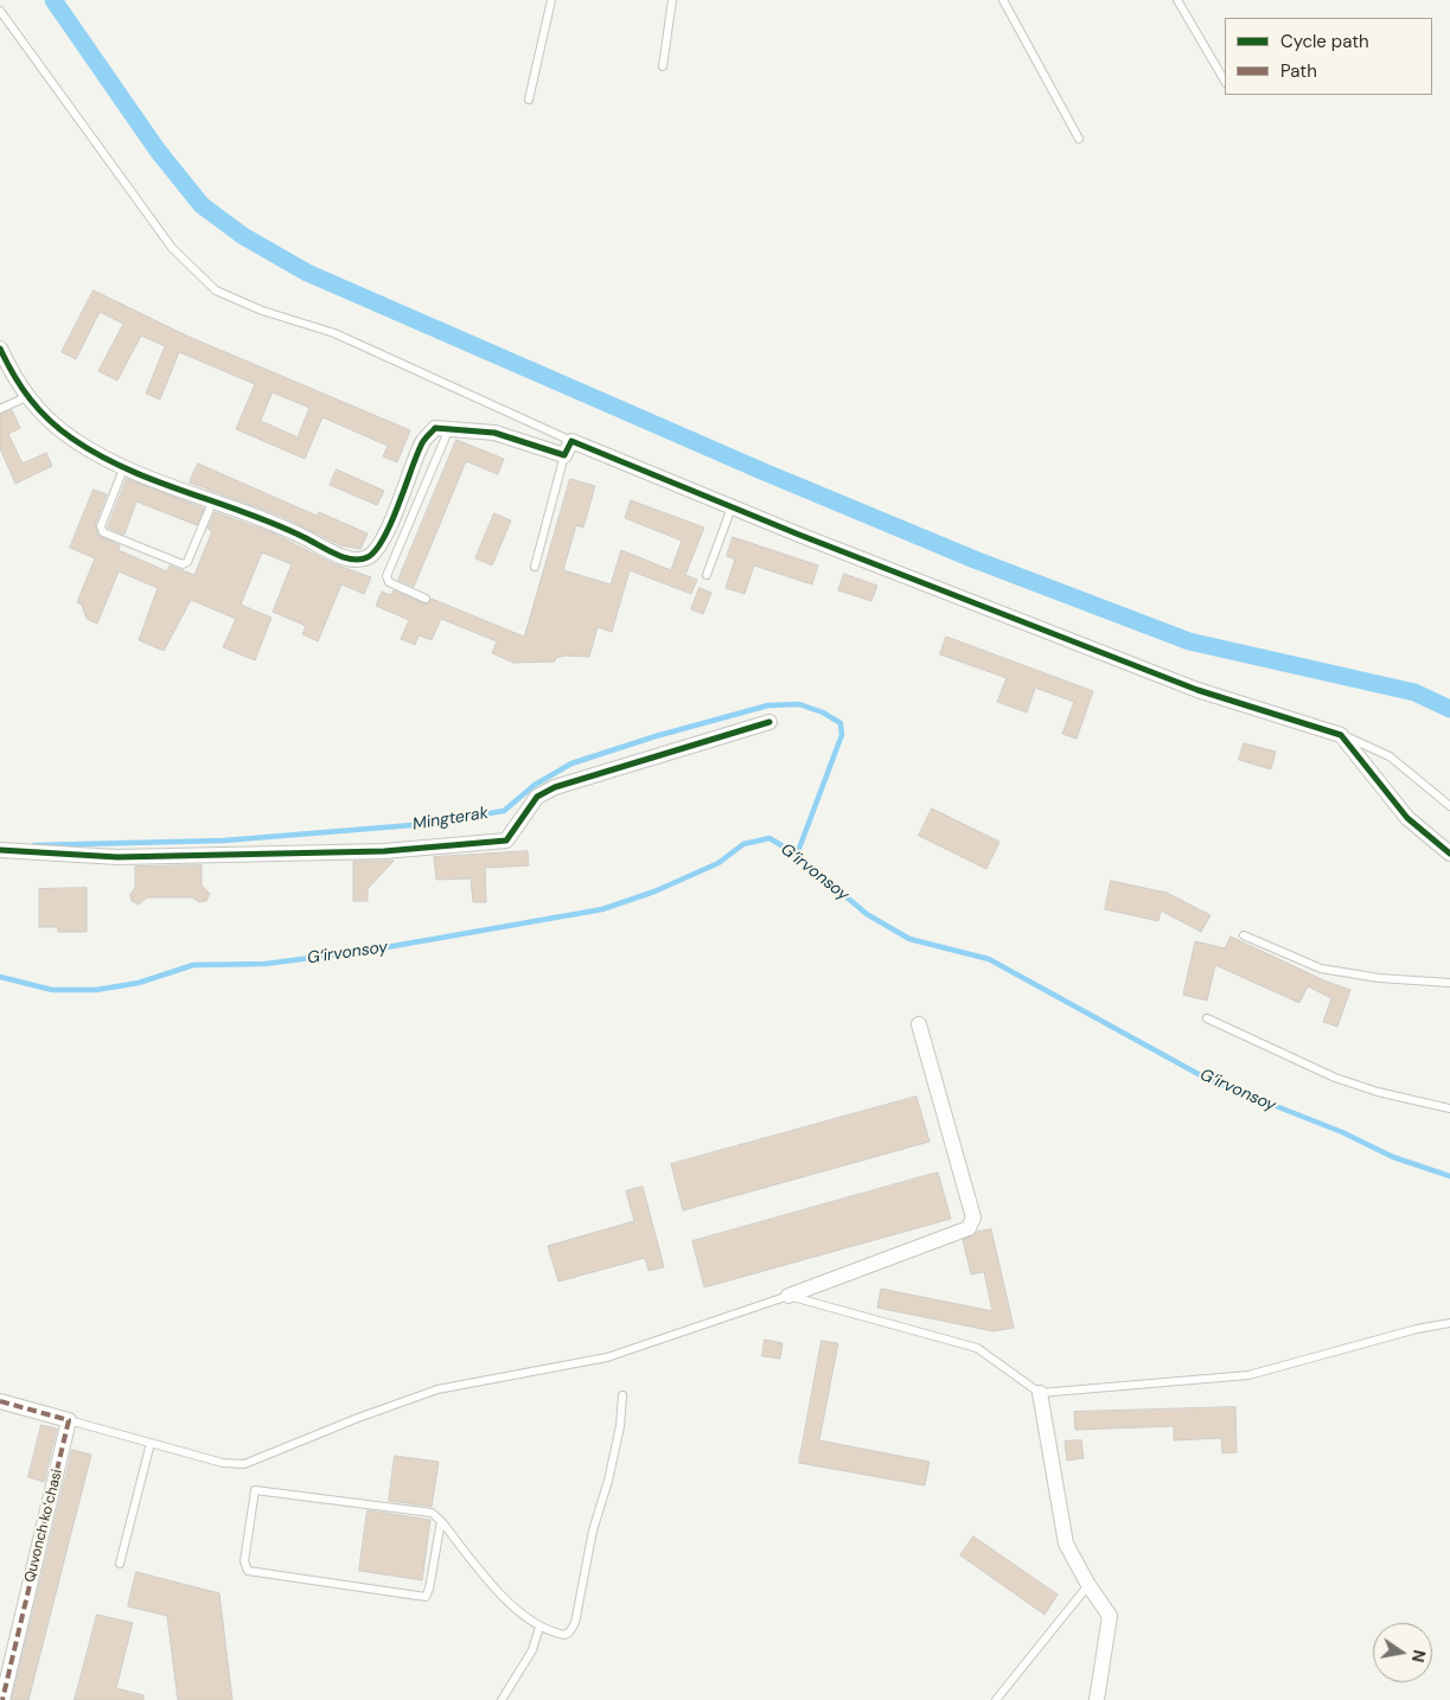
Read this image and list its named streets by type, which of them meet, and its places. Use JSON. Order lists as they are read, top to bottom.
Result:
{
  "streets": {
    "street": ["Quvonch koʻchasi"]
  },
  "water": ["Mingterak", "G‘irvonsoy"],
  "legend": ["Cycle path", "Path"],
  "north": "right"
}
